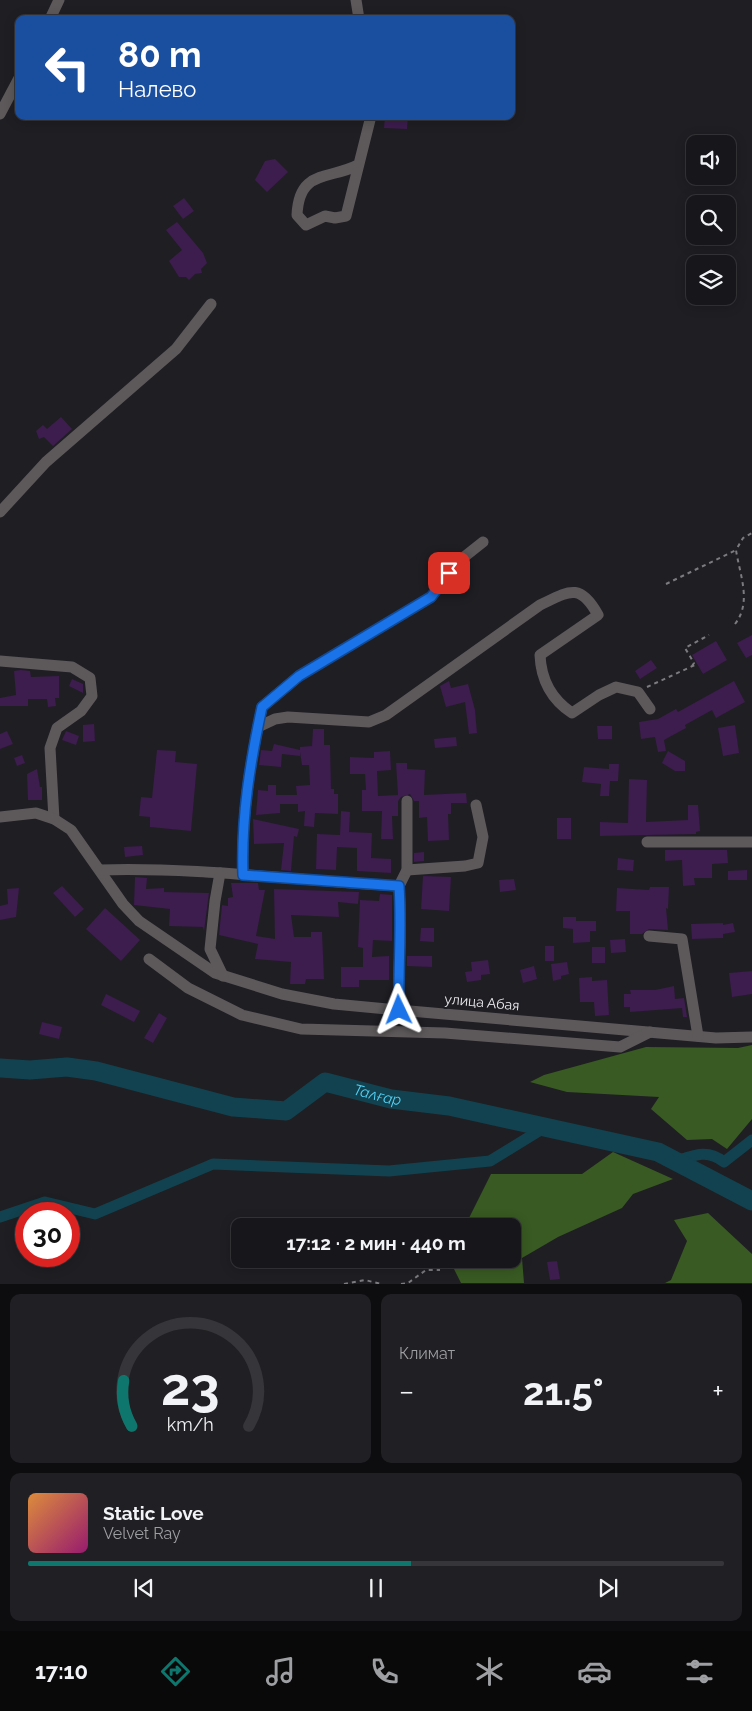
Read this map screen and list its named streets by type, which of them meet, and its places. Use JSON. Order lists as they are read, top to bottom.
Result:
{
  "streets": {
    "street": ["улица Абая"]
  },
  "water": ["Талғар"],
  "page": {
    "turn": ["80 m", "Налево"],
    "limit": "30",
    "trip": "17:12 · 2 мин · 440 m",
    "tile": "Климат",
    "heat": ["−", "21.5°", "+"],
    "song": ["Static Love", "Velvet Ray"],
    "tabs": "17:10",
    "gauge": ["23", "km/h"]
  }
}
